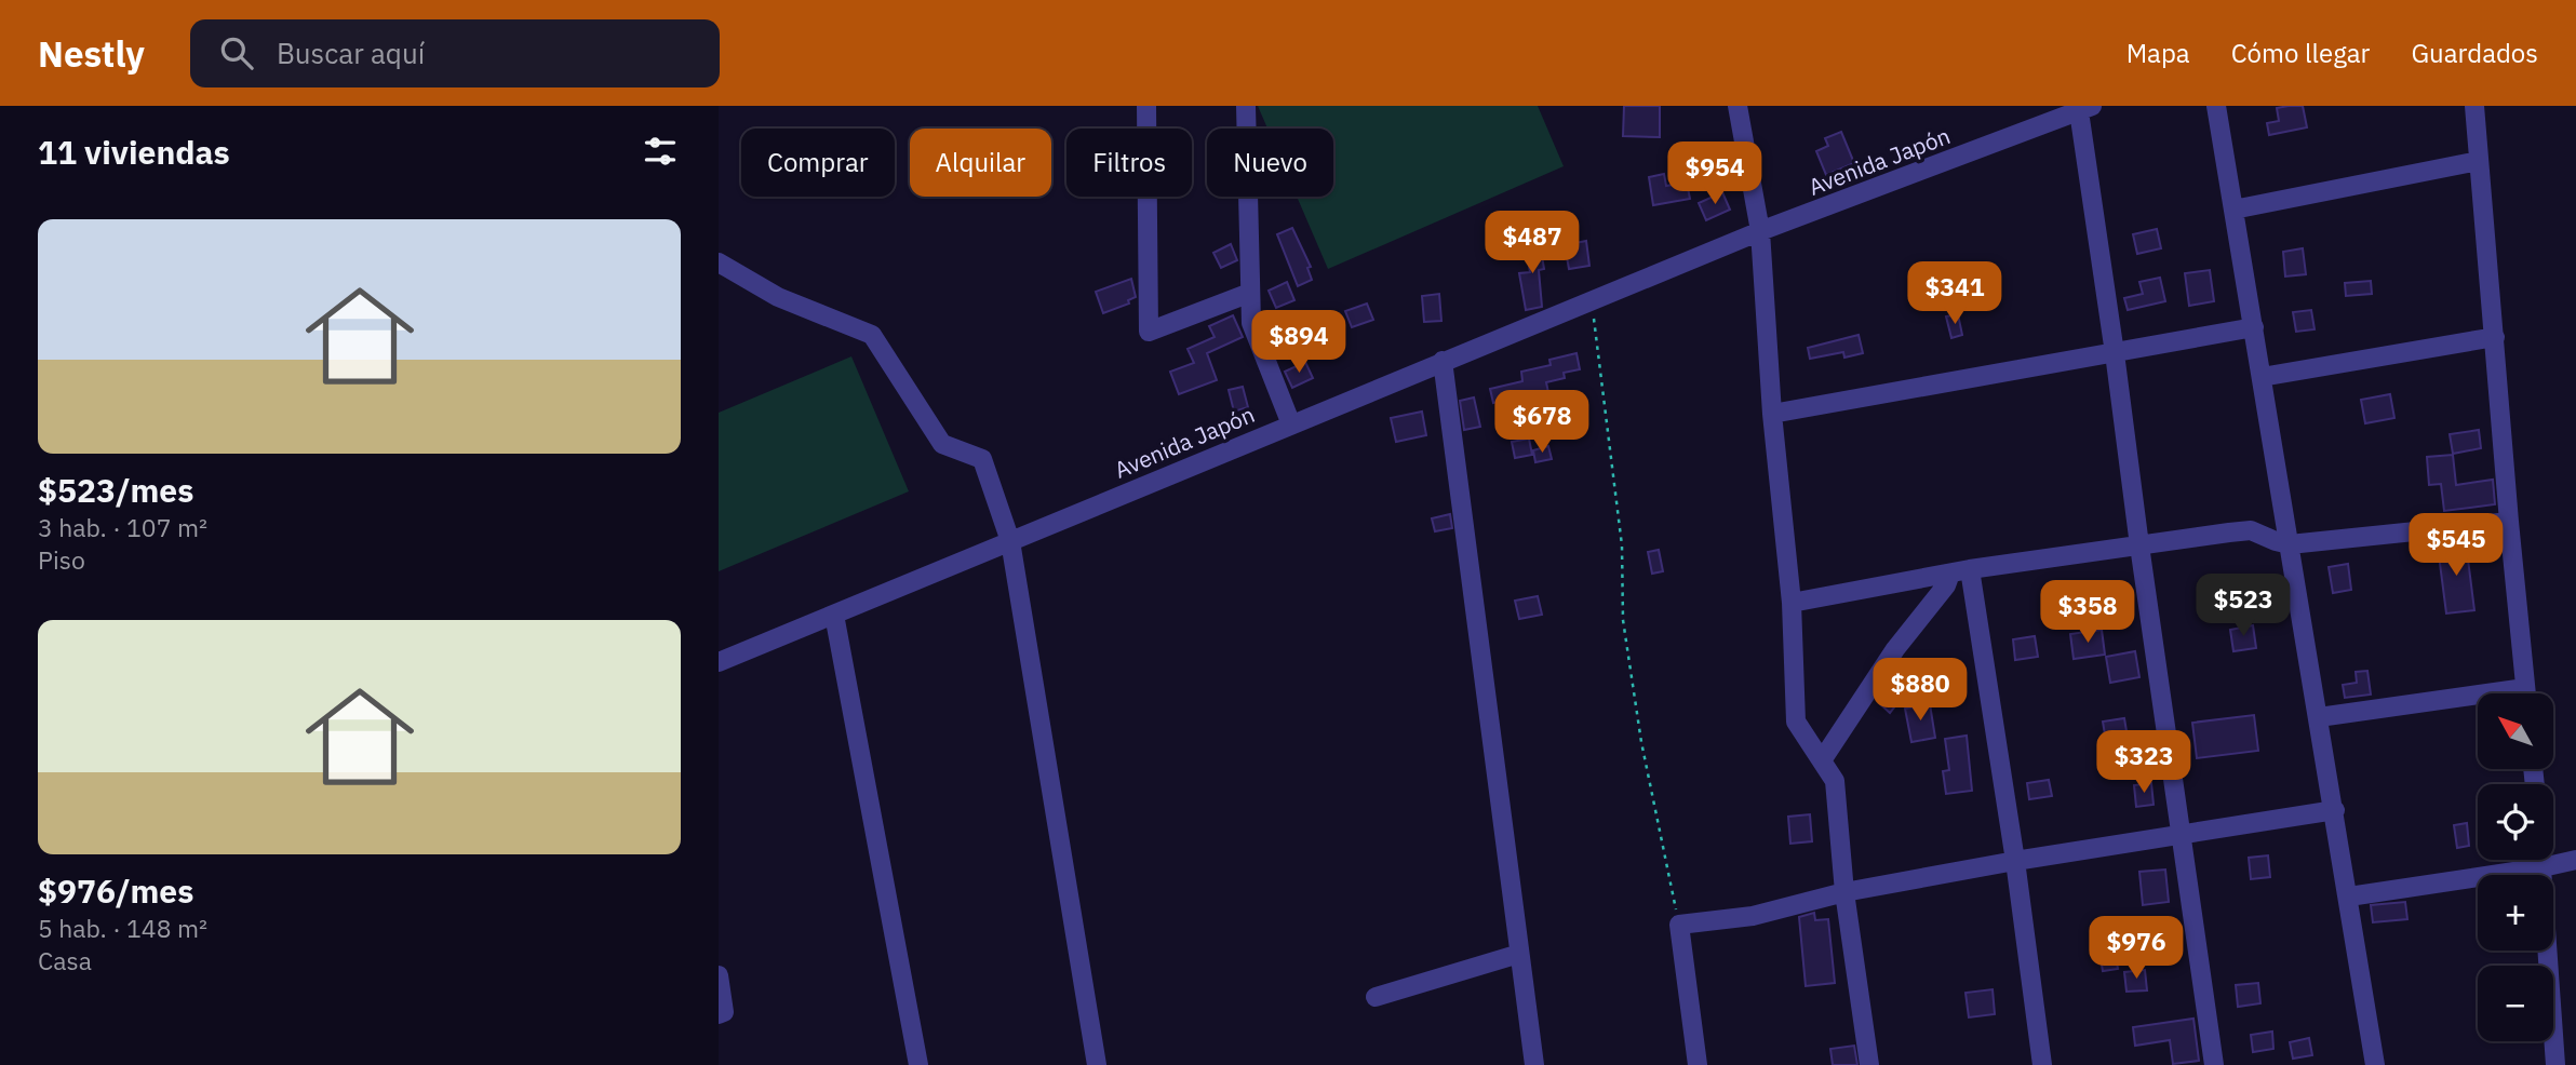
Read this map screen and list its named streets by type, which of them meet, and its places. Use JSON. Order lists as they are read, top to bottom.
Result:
{
  "streets": {
    "street": ["Avenida Japón"]
  },
  "north": "top left",
  "page": {
    "header": "Nestly",
    "search": "Buscar aquí",
    "nav": ["Mapa", "Cómo llegar", "Guardados"],
    "heading": "11 viviendas",
    "chip": [
      "Comprar",
      "Alquilar",
      "Filtros",
      "Nuevo"
    ],
    "price": [
      "$954",
      "$487",
      "$341",
      "$894",
      "$678",
      "$545",
      "$523",
      "$358",
      "$880",
      "$323",
      "$976"
    ],
    "list": [
      {
        "name": "$523/mes",
        "note": "3 hab. · 107 m² · Piso"
      },
      {
        "name": "$976/mes",
        "note": "5 hab. · 148 m² · Casa"
      }
    ],
    "map_buttons": ["+", "−"]
  }
}
